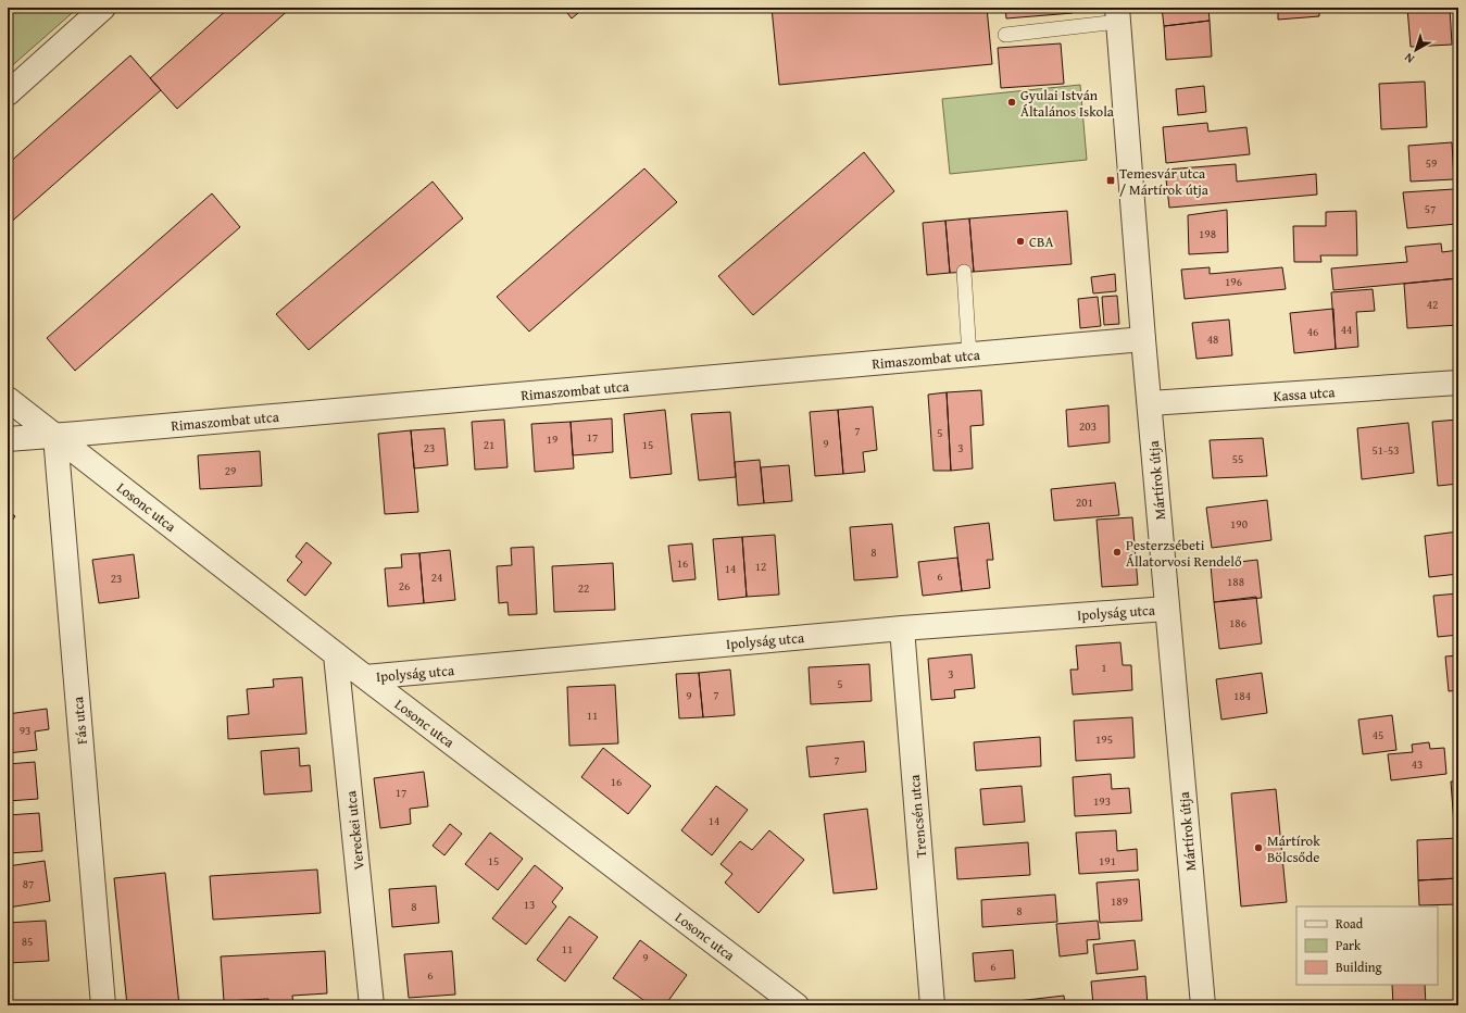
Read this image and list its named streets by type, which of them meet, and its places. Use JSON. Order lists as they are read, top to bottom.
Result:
{
  "streets": {
    "street": [
      "Rimaszombat utca",
      "Kassa utca",
      "Mártírok útja",
      "Losonc utca",
      "Ipolyság utca",
      "Fás utca",
      "Trencsén utca",
      "Vereckei utca"
    ]
  },
  "crossings": [
    ["Rimaszombat utca", "Mártírok útja"],
    ["Rimaszombat utca", "Losonc utca"],
    ["Rimaszombat utca", "Fás utca"],
    ["Kassa utca", "Mártírok útja"],
    ["Mártírok útja", "Ipolyság utca"],
    ["Losonc utca", "Ipolyság utca"],
    ["Losonc utca", "Fás utca"],
    ["Losonc utca", "Vereckei utca"],
    ["Ipolyság utca", "Trencsén utca"]
  ],
  "places": {
    "other": [
      "Gyulai István Általános Iskola",
      "CBA",
      "Pesterzsébeti Állatorvosi Rendelő",
      "Mártírok Bölcsőde"
    ],
    "transit": ["Temesvár utca / Mártírok útja"]
  },
  "house_numbers": [
    "59",
    "57",
    "198",
    "196",
    "42",
    "44",
    "46",
    "48",
    "203",
    "7",
    "5",
    "17",
    "19",
    "9",
    "21",
    "15",
    "23",
    "3",
    "51-53",
    "55",
    "29",
    "201",
    "190",
    "8",
    "16",
    "12",
    "14",
    "6",
    "24",
    "23",
    "188",
    "26",
    "22",
    "186",
    "1",
    "3",
    "5",
    "7",
    "9",
    "184",
    "11",
    "93",
    "45",
    "195",
    "7",
    "43",
    "16",
    "17",
    "193",
    "14",
    "15",
    "191",
    "87",
    "189",
    "13",
    "8",
    "8",
    "85",
    "11",
    "9",
    "6",
    "6"
  ],
  "legend": ["Road", "Park", "Building"],
  "north": "bottom left"
}
